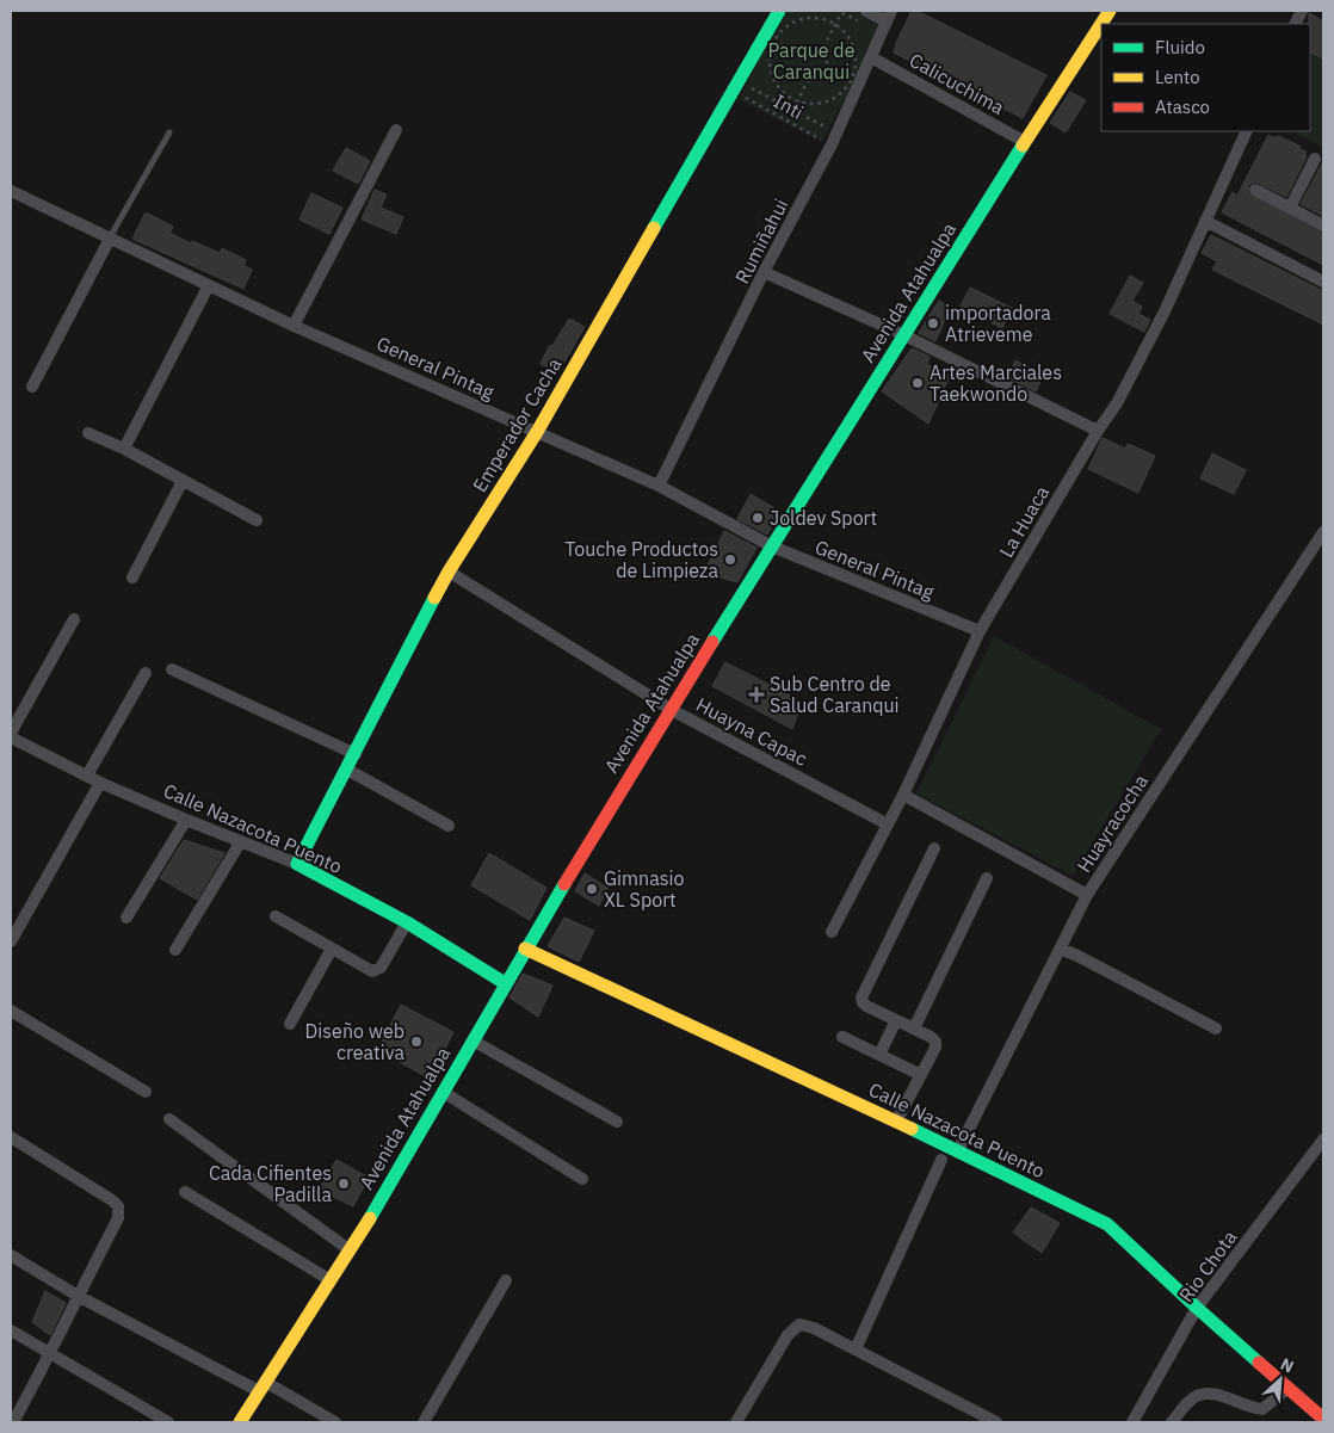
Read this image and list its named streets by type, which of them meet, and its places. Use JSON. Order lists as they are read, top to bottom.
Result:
{
  "streets": {
    "street": [
      "Calicuchima",
      "Rumiñahui",
      "Avenida Atahualpa",
      "General Pintag",
      "Emperador Cacha",
      "La Huaca",
      "Huayna Capac",
      "Huayracocha",
      "Calle Nazacota Puento",
      "Rio Chota"
    ],
    "path": ["Inti"]
  },
  "crossings": [
    ["Calicuchima", "Rumiñahui"],
    ["Calicuchima", "Avenida Atahualpa"],
    ["Inti", "Rumiñahui"],
    ["Inti", "Emperador Cacha"],
    ["Rumiñahui", "General Pintag"],
    ["Avenida Atahualpa", "General Pintag"],
    ["Avenida Atahualpa", "Huayna Capac"],
    ["Avenida Atahualpa", "Calle Nazacota Puento"],
    ["General Pintag", "Emperador Cacha"],
    ["General Pintag", "La Huaca"],
    ["Emperador Cacha", "Huayna Capac"],
    ["Emperador Cacha", "Calle Nazacota Puento"],
    ["La Huaca", "Huayna Capac"],
    ["Huayracocha", "Calle Nazacota Puento"],
    ["Calle Nazacota Puento", "Rio Chota"]
  ],
  "parks": ["Parque de Caranqui"],
  "places": {
    "other": [
      "importadora Atrieveme",
      "Artes Marciales Taekwondo",
      "Joldev Sport",
      "Touche Productos de Limpieza",
      "Gimnasio XL Sport",
      "Diseño web creativa",
      "Cada Cifientes Padilla"
    ],
    "health": ["Sub Centro de Salud Caranqui"]
  },
  "legend": ["Fluido", "Lento", "Atasco"],
  "north": "top right"
}
